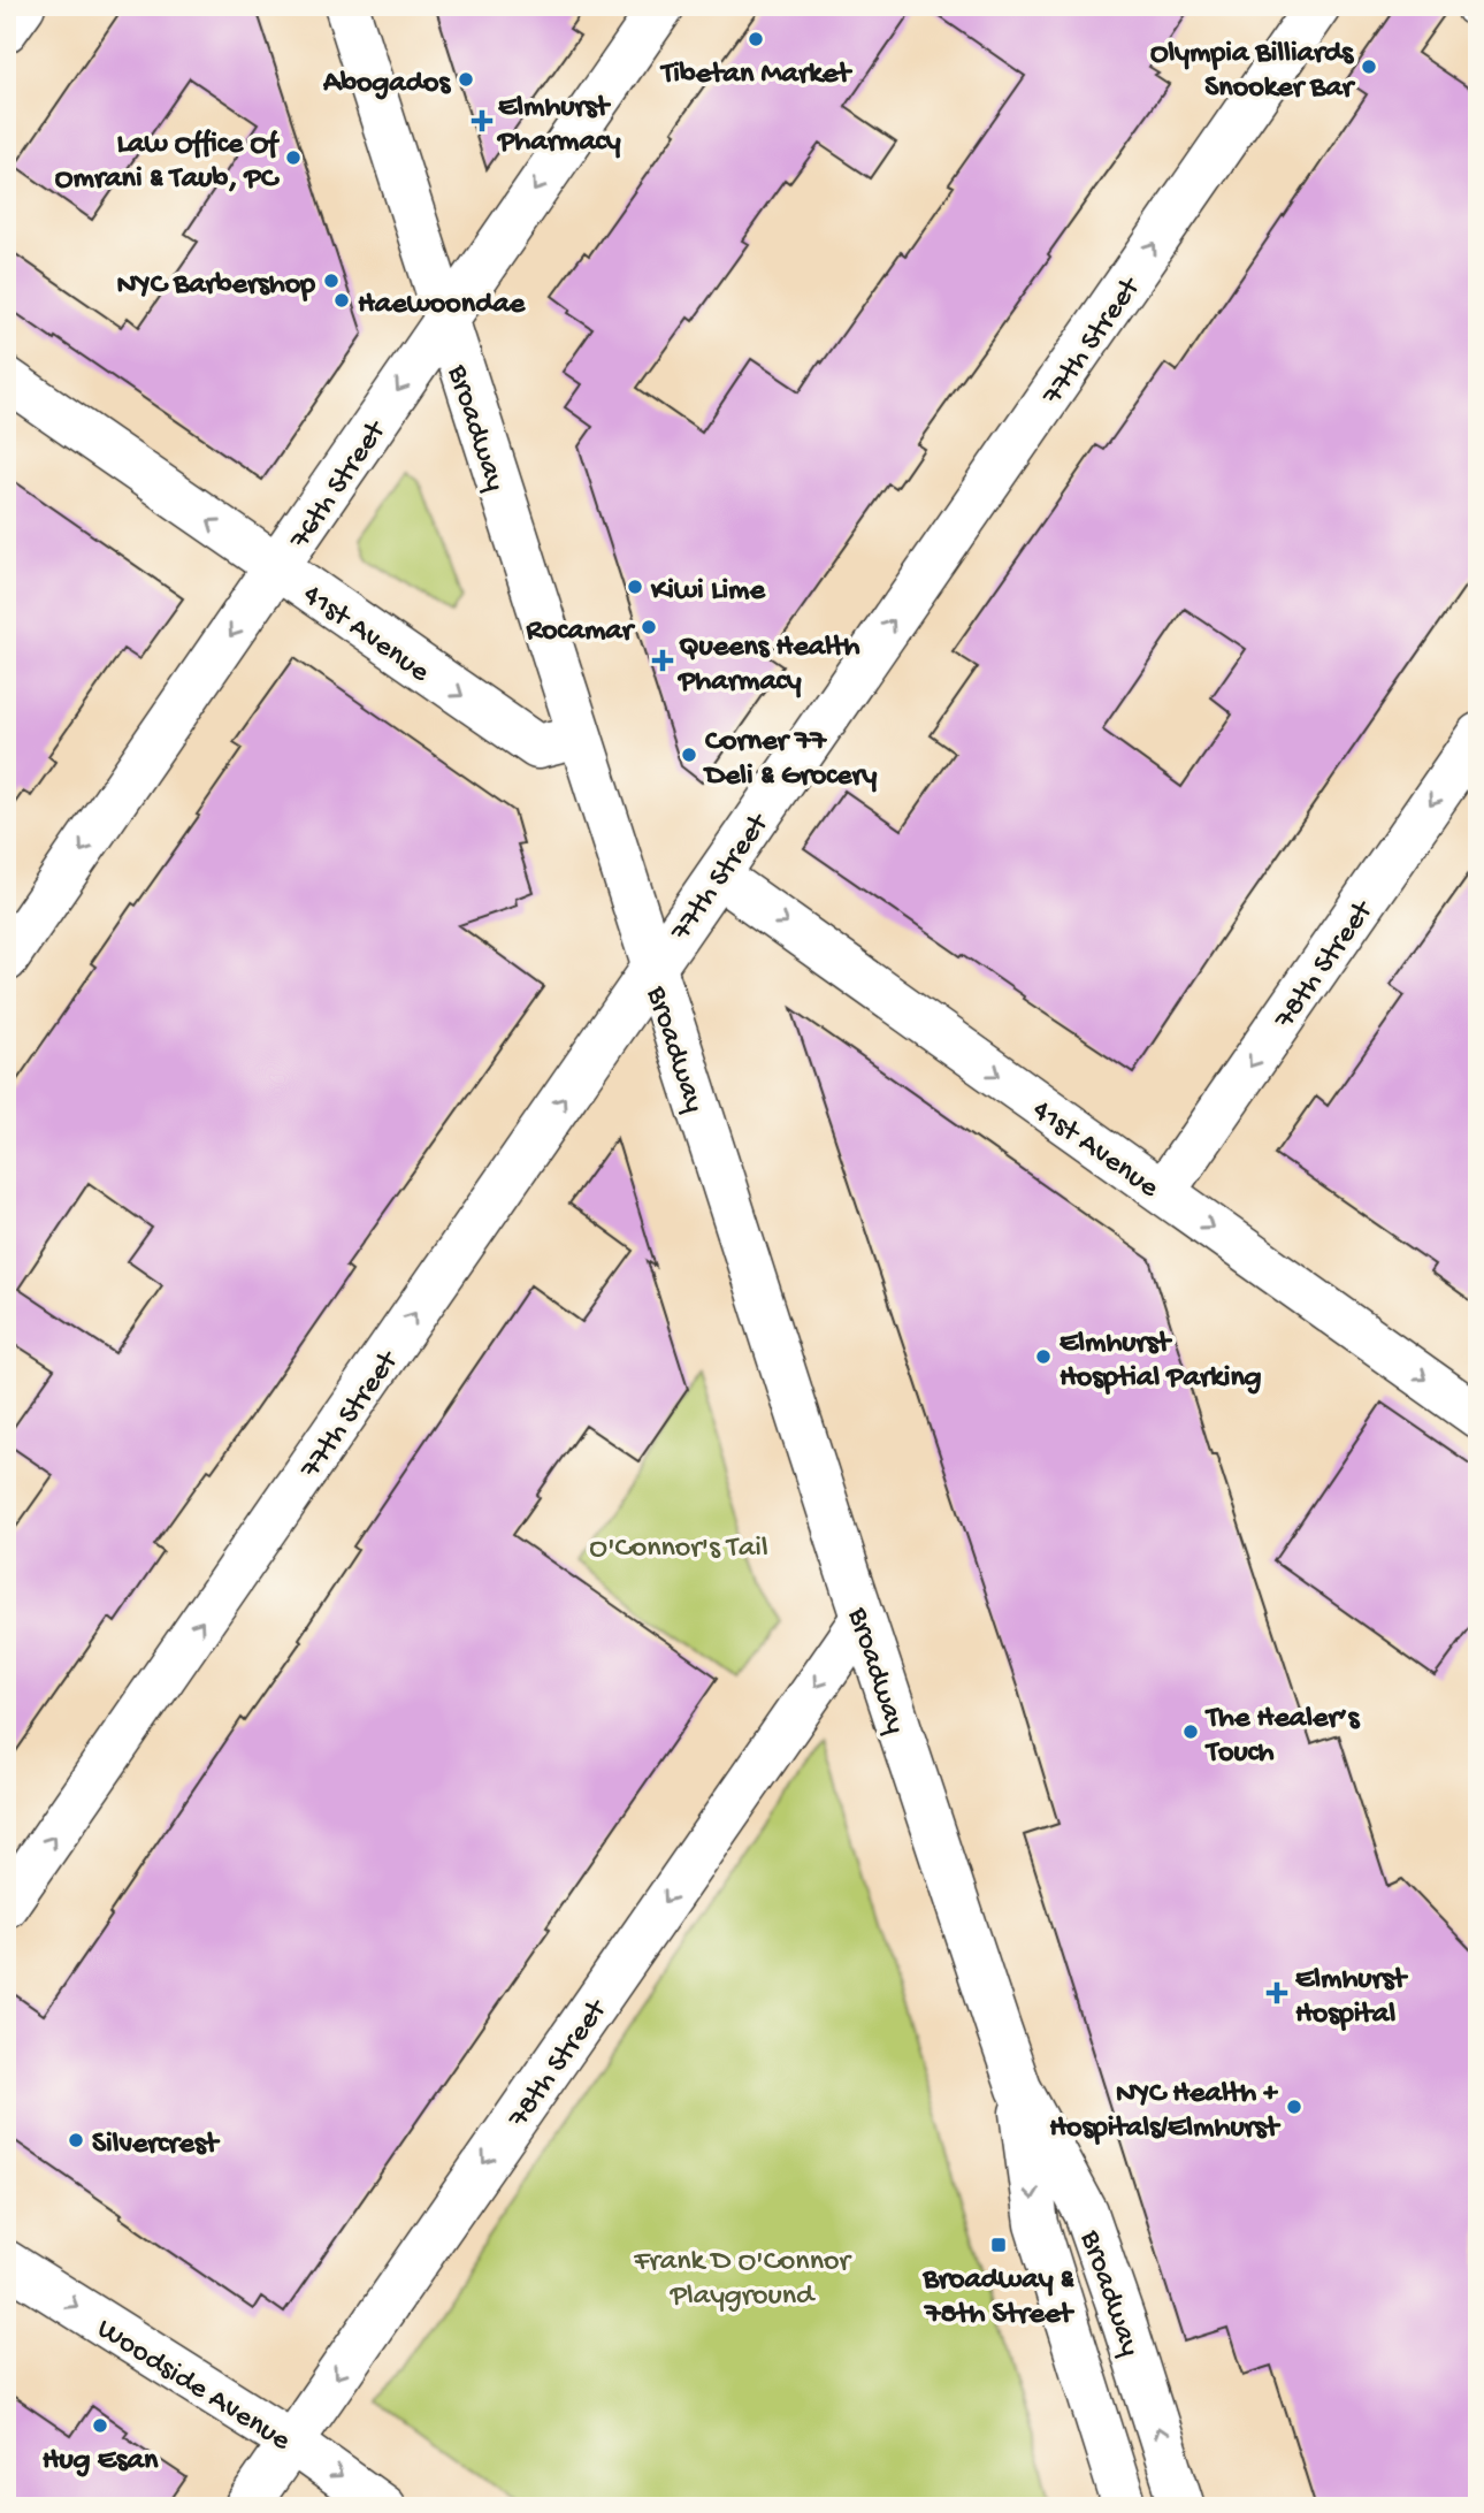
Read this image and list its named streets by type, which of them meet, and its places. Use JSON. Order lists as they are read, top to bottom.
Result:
{
  "streets": {
    "street": [
      "77th Street",
      "Broadway",
      "76th Street",
      "41st Avenue",
      "78th Street",
      "Woodside Avenue"
    ]
  },
  "crossings": [
    ["77th Street", "Broadway"],
    ["77th Street", "41st Avenue"],
    ["Broadway", "76th Street"],
    ["Broadway", "41st Avenue"],
    ["Broadway", "78th Street"],
    ["76th Street", "41st Avenue"],
    ["41st Avenue", "78th Street"],
    ["78th Street", "Woodside Avenue"]
  ],
  "one_way": [
    "77th Street",
    "76th Street",
    "78th Street",
    "Woodside Avenue"
  ],
  "parks": ["O'Connor's Tail", "Frank D O'Connor Playground"],
  "places": {
    "other": [
      "Tibetan Market",
      "Olympia Billiards Snooker Bar",
      "Abogados",
      "Law Office Of Omrani & Taub, PC",
      "NYC Barbershop",
      "Haewoondae",
      "Kiwi Lime",
      "Rocamar",
      "Corner 77 Deli & Grocery",
      "Elmhurst Hosptial Parking",
      "The Healer’s Touch",
      "NYC Health + Hospitals/Elmhurst",
      "Silvercrest",
      "Hug Esan"
    ],
    "health": ["Elmhurst Pharmacy", "Queens Health Pharmacy", "Elmhurst Hospital"],
    "transit": ["Broadway & 78th Street"]
  }
}
